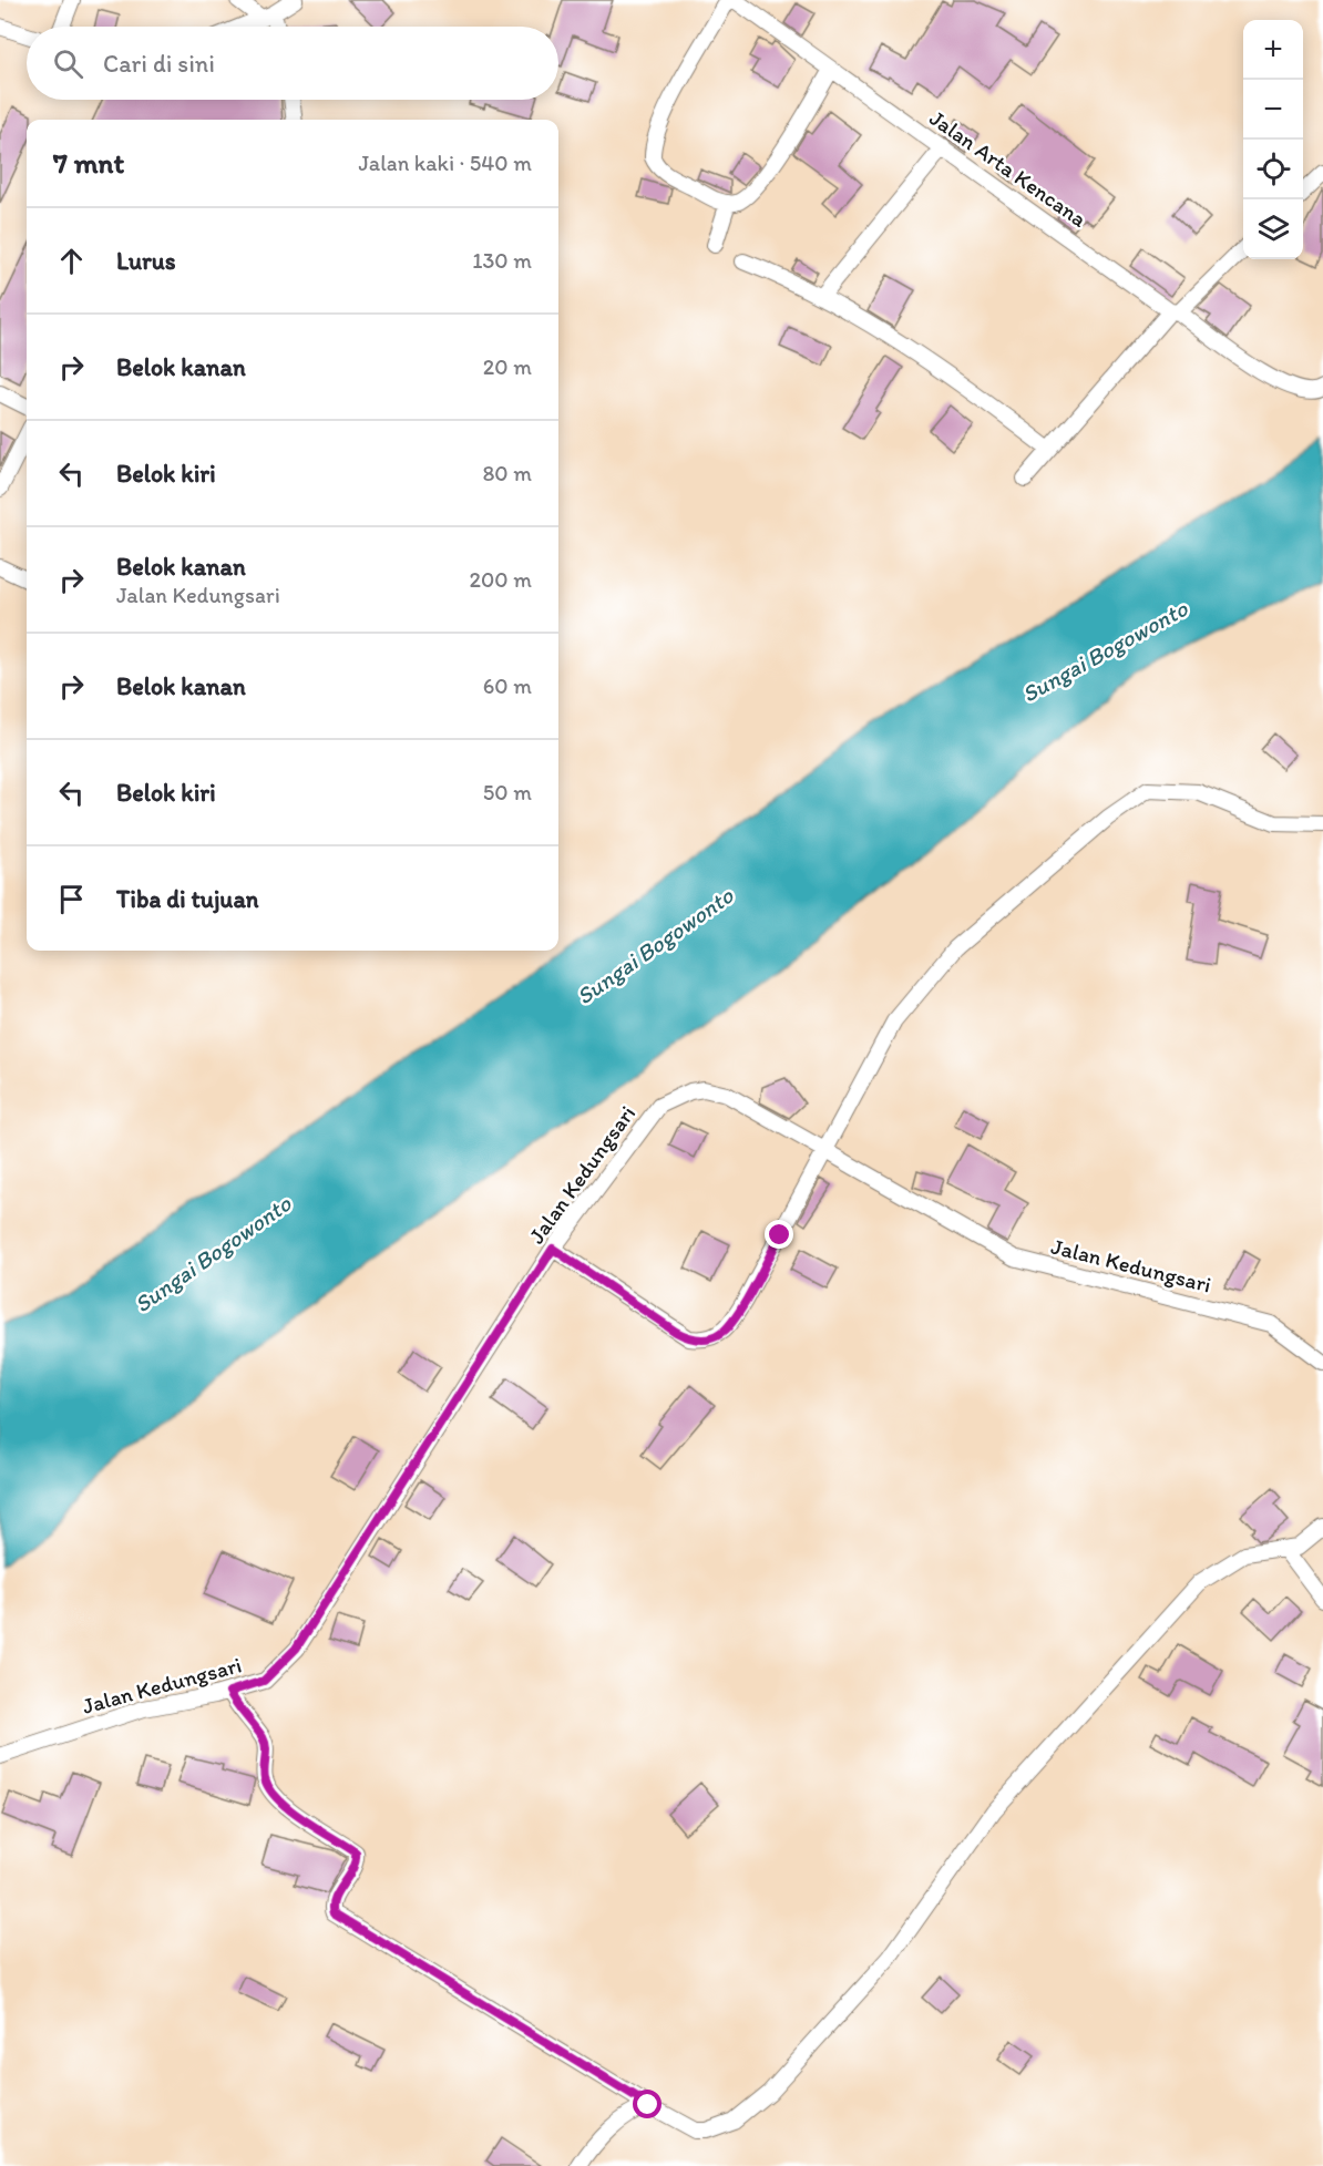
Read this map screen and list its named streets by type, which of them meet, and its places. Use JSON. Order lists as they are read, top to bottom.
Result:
{
  "streets": {
    "street": ["Jalan Arta Kencana", "Jalan Kedungsari"]
  },
  "water": ["Sungai Bogowonto"],
  "page": {
    "map_buttons": ["+", "−"],
    "search": "Cari di sini",
    "heading": ["7 mnt", "Jalan kaki · 540 m"],
    "list": [
      ["Lurus", "130 m"],
      ["Belok kanan", "20 m"],
      ["Belok kiri", "80 m"],
      ["Belok kanan", "Jalan Kedungsari", "200 m"],
      ["Belok kanan", "60 m"],
      ["Belok kiri", "50 m"],
      "Tiba di tujuan"
    ]
  }
}
